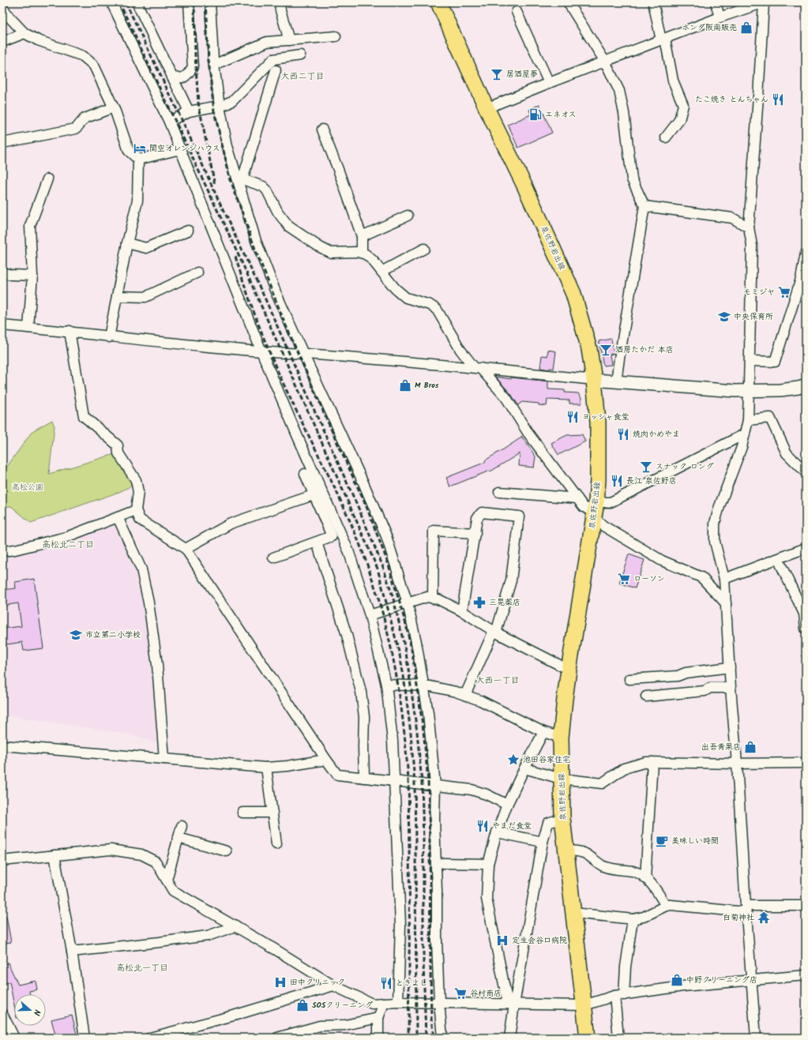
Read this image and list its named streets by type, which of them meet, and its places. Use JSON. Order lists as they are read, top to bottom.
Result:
{
  "streets": {
    "main road": ["泉佐野岩出線"]
  },
  "districts": [
    "大西二丁目",
    "高松北二丁目",
    "大西一丁目",
    "高松北一丁目"
  ],
  "parks": ["高松公園"],
  "places": {
    "shop": [
      "ホンダ阪南販売",
      "M Bros",
      "出吾青果店",
      "中野クリーニング店",
      "SOSクリーニング"
    ],
    "bar": ["居酒屋夢", "酒房たかだ 本店", "スナック ロング"],
    "restaurant": [
      "たこ焼き とんちゃん",
      "ヨッシャ食堂",
      "焼肉かめやま",
      "長江 泉佐野店",
      "やまだ食堂",
      "ときよし"
    ],
    "fuel station": ["エネオス"],
    "hotel": ["関空オレンジハウス"],
    "supermarket": ["モミジヤ", "ローソン", "谷村商店"],
    "school or university": ["中央保育所", "市立第二小学校"],
    "pharmacy": ["三晃薬店"],
    "place": ["池田谷家住宅"],
    "cafe": ["美味しい時間"],
    "temple": ["白菊神社"],
    "hospital": ["定生会谷口病院", "田中クリニック"]
  },
  "north": "right"
}
